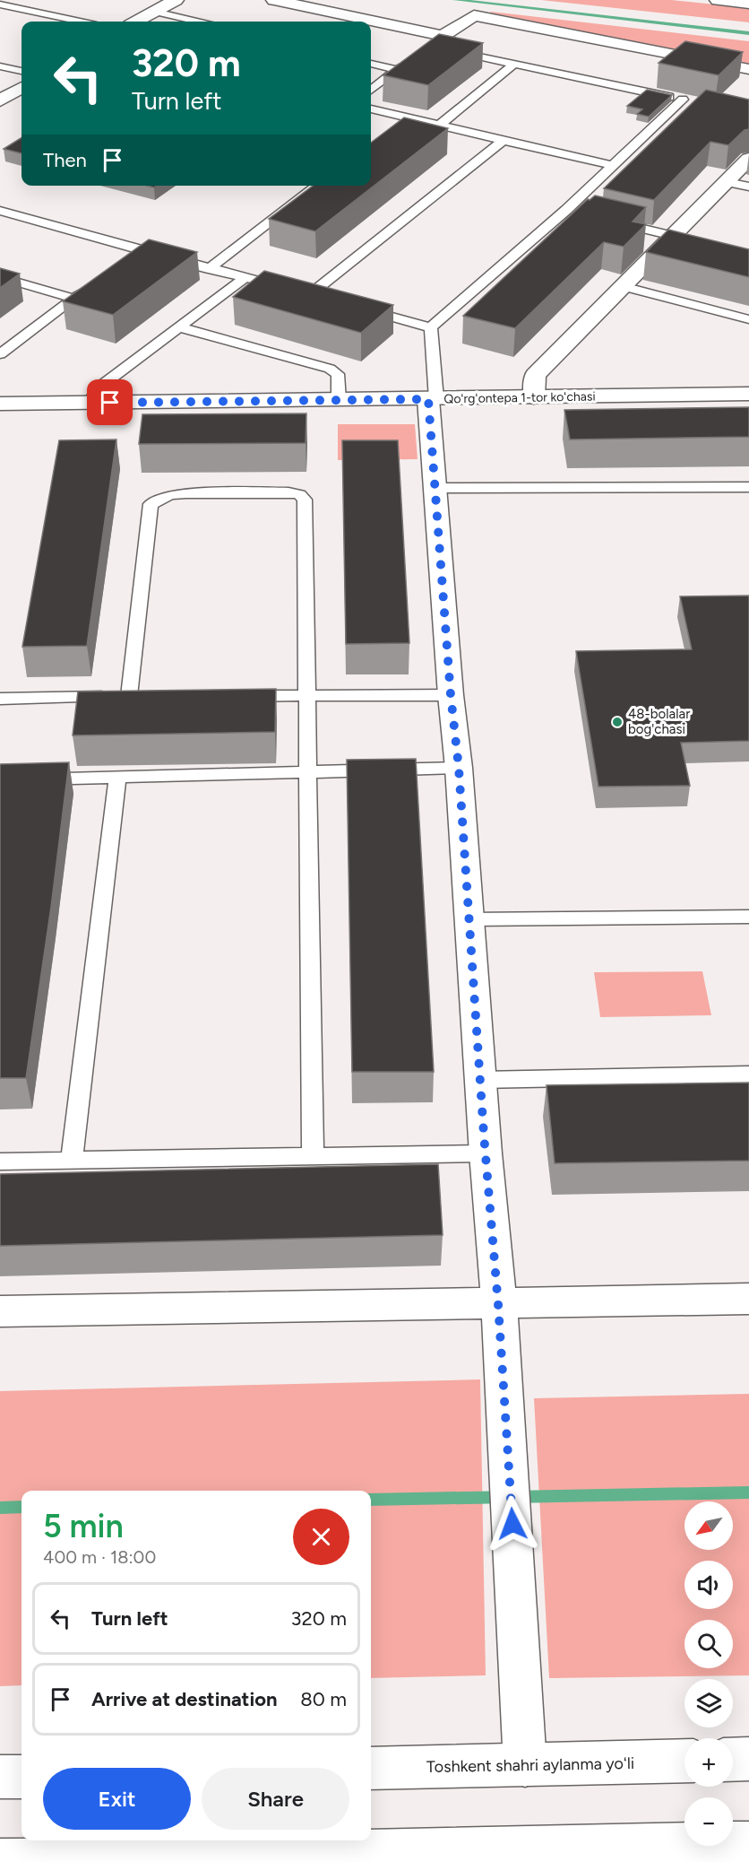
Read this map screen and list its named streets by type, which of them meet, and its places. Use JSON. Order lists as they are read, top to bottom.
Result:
{
  "streets": {
    "main road": ["Qoʻrgʻontepa 1-tor koʻchasi", "Toshkent shahri aylanma yoʻli"]
  },
  "places": ["48-bolalar bog'chasi"],
  "north": "bottom left",
  "page": {
    "turn": ["320 m", "Turn left"],
    "then": "Then",
    "heading": ["5 min", "400 m · 18:00"],
    "map_buttons": ["+", "−"],
    "list": [
      {
        "name": "Turn left",
        "value": "320 m"
      },
      {
        "name": "Arrive at destination",
        "value": "80 m"
      }
    ],
    "buttons": ["Exit", "Share"]
  }
}
